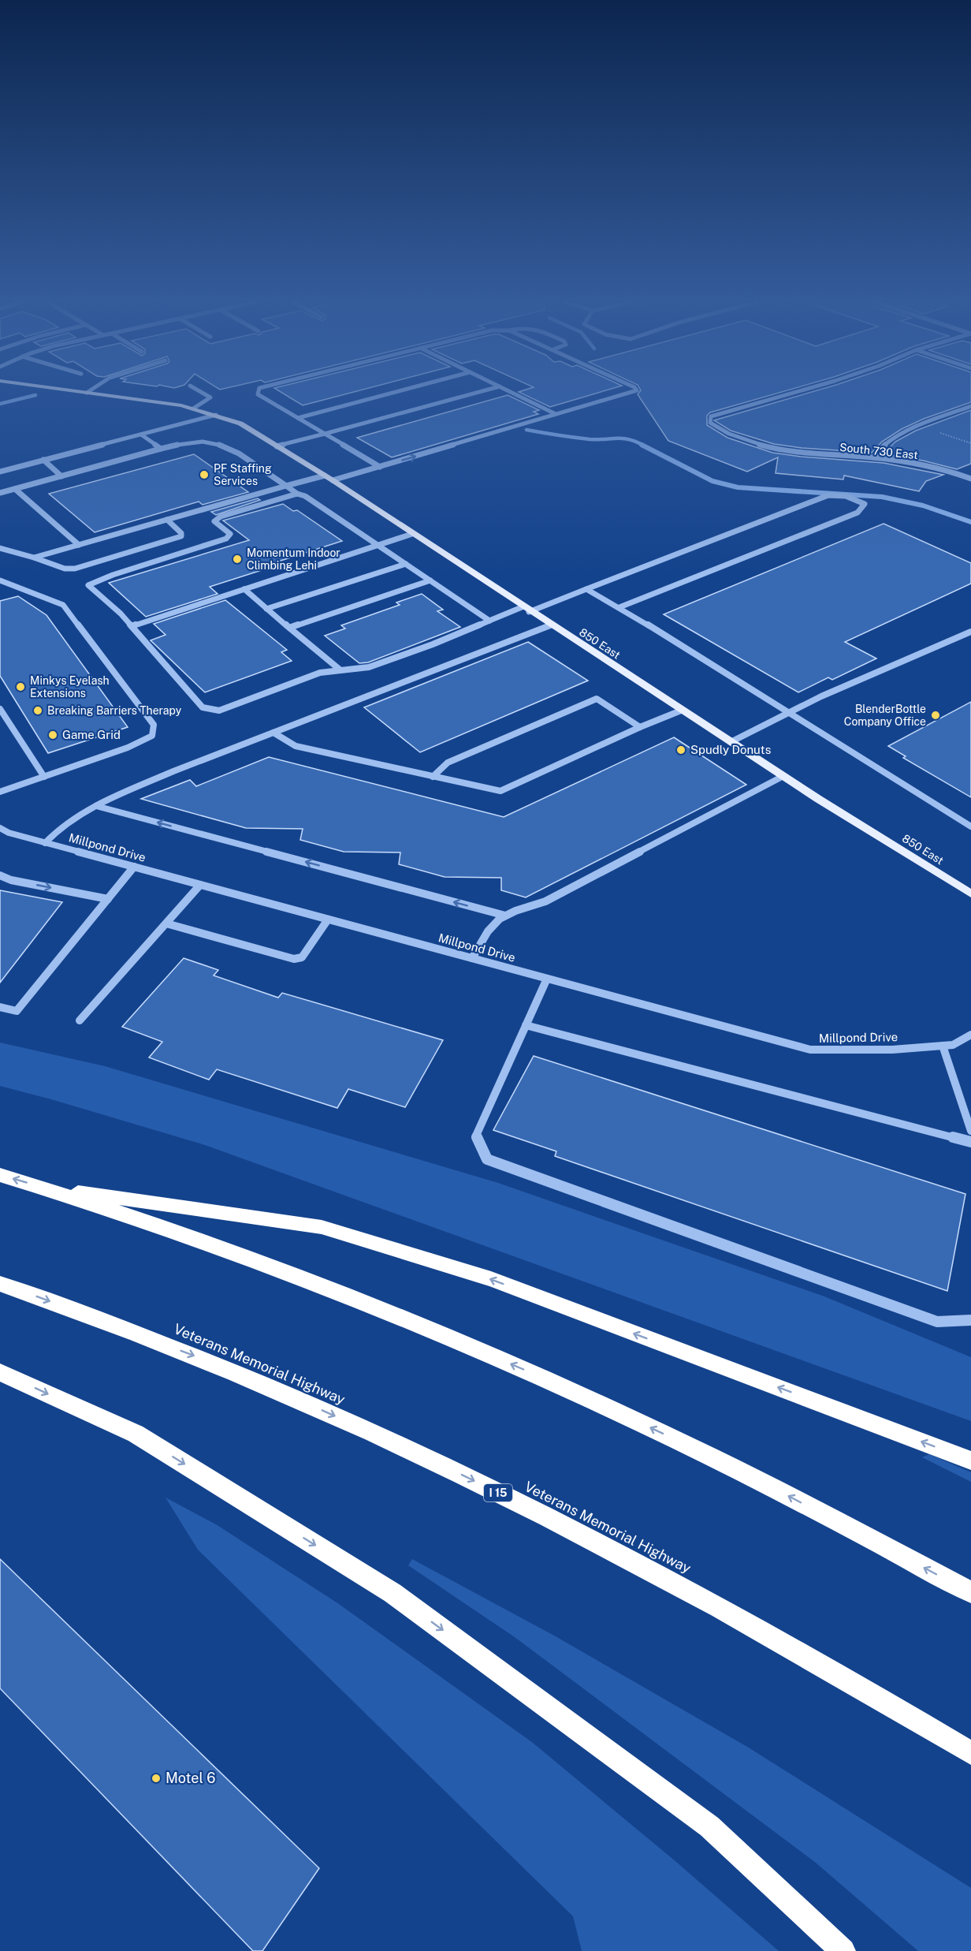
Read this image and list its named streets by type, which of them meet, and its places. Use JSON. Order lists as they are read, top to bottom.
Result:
{
  "streets": {
    "highway": ["Veterans Memorial Highway", "I 15"],
    "main road": ["850 East"],
    "street": ["South 730 East", "Millpond Drive"]
  },
  "places": [
    "PF Staffing Services",
    "Momentum Indoor Climbing Lehi",
    "Minkys Eyelash Extensions",
    "Breaking Barriers Therapy",
    "BlenderBottle Company Office",
    "Game Grid",
    "Spudly Donuts",
    "Motel 6"
  ]
}
